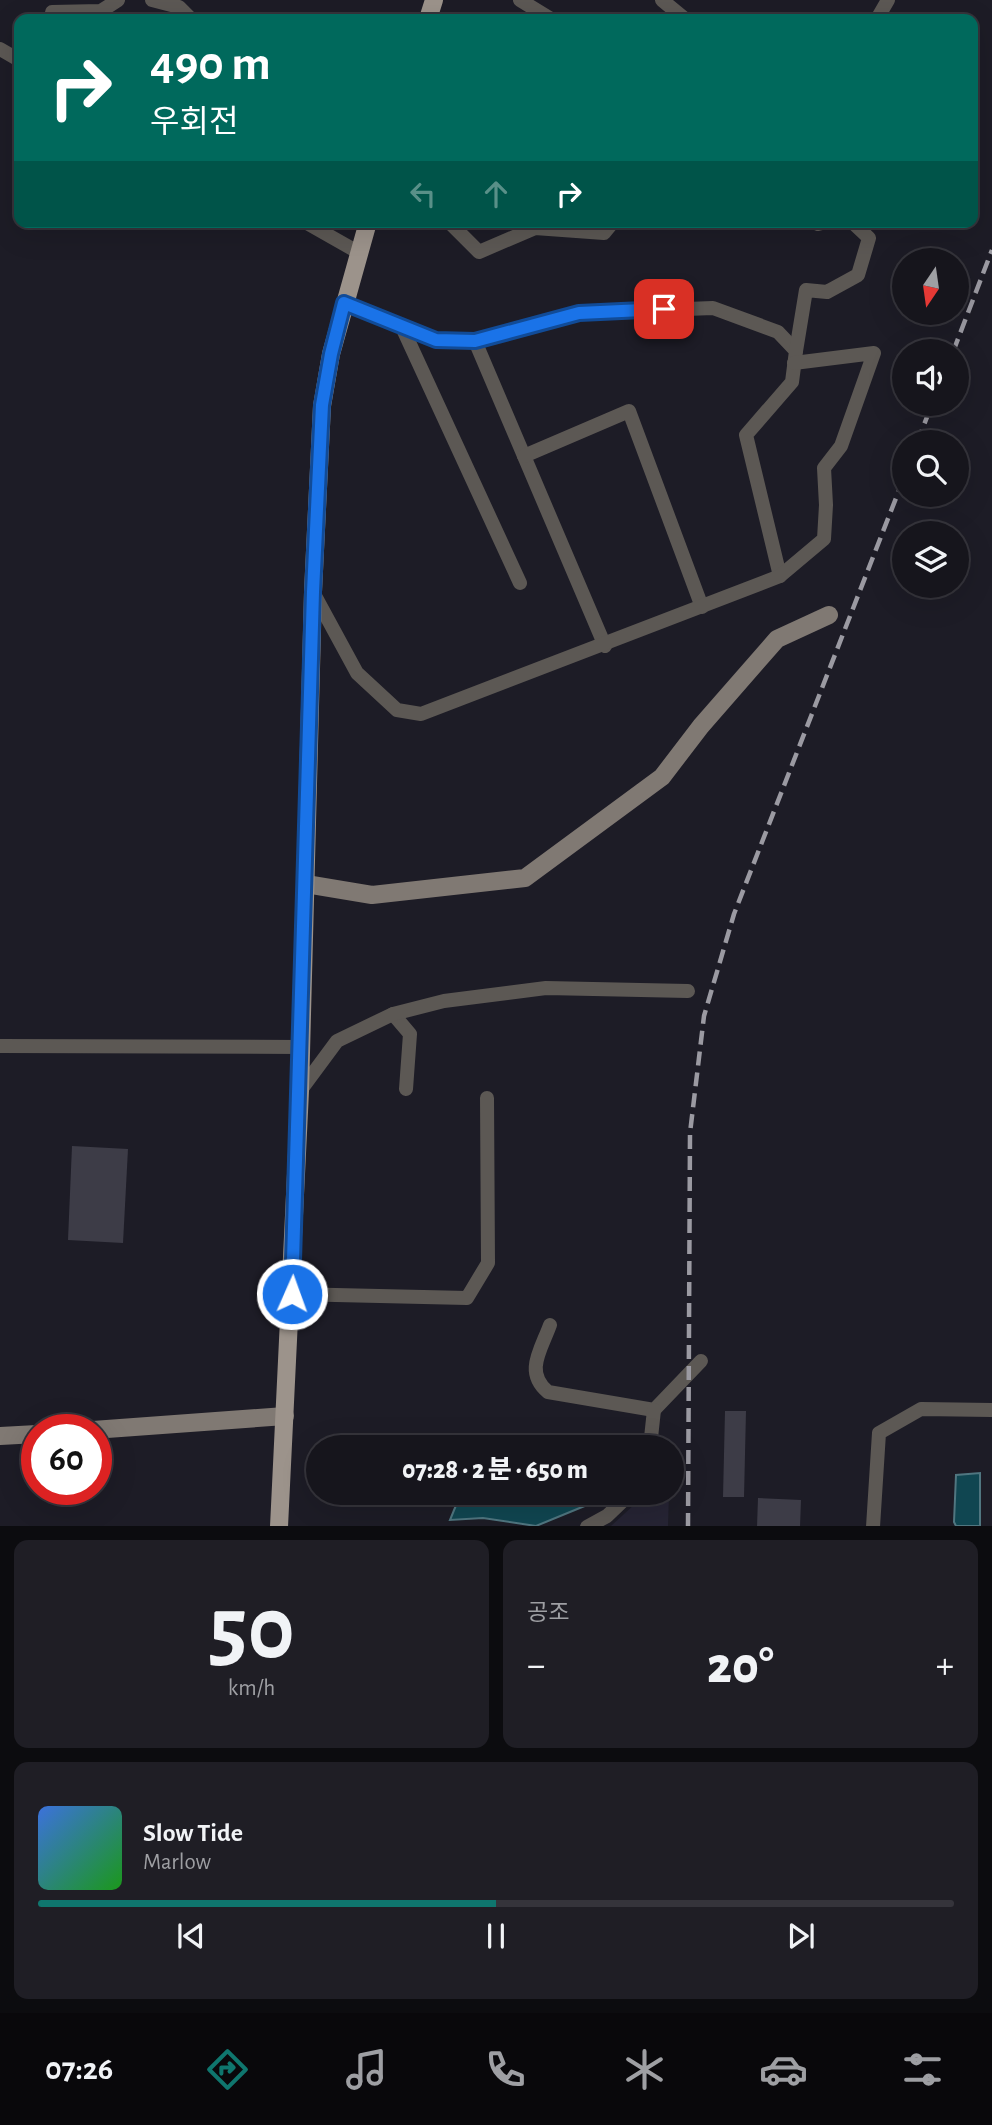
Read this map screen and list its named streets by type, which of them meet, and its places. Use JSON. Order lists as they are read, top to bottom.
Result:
{
  "north": "bottom",
  "page": {
    "turn": ["490 m", "우회전"],
    "limit": "60",
    "trip": "07:28 · 2 분 · 650 m",
    "tile": [
      ["50", "km/h"],
      "공조"
    ],
    "heat": ["−", "20°", "+"],
    "song": ["Slow Tide", "Marlow"],
    "tabs": "07:26"
  }
}
